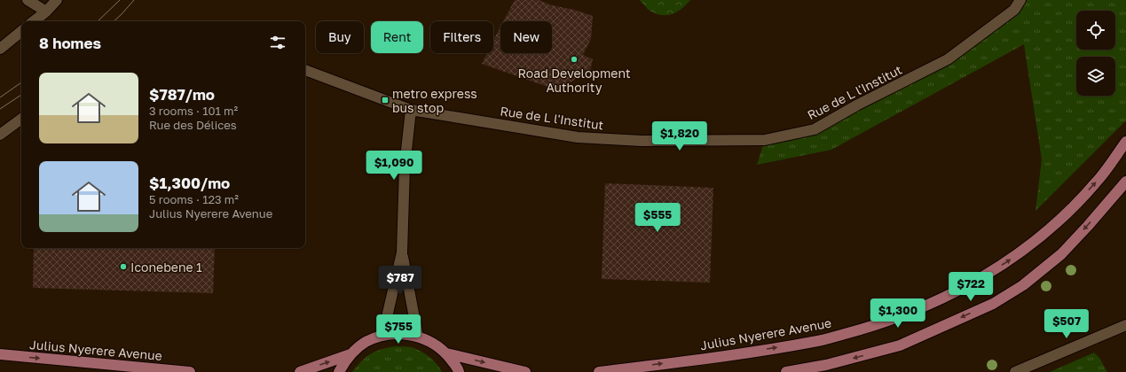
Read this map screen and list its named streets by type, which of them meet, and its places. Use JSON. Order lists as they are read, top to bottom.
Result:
{
  "streets": {
    "main road": ["Julius Nyerere Avenue"],
    "street": ["Rue de L l'Institut"]
  },
  "places": {
    "other": ["Road Development Authority", "Iconebene 1"],
    "transit": ["metro express bus stop"]
  },
  "page": {
    "chip": [
      "Buy",
      "Rent",
      "Filters",
      "New"
    ],
    "heading": "8 homes",
    "list": [
      {
        "name": "$787/mo",
        "note": "3 rooms · 101 m² · Rue des Délices"
      },
      {
        "name": "$1,300/mo",
        "note": "5 rooms · 123 m² · Julius Nyerere Avenue"
      }
    ],
    "price": [
      "$1,820",
      "$1,090",
      "$555",
      "$787",
      "$722",
      "$1,300",
      "$507",
      "$755"
    ]
  }
}
